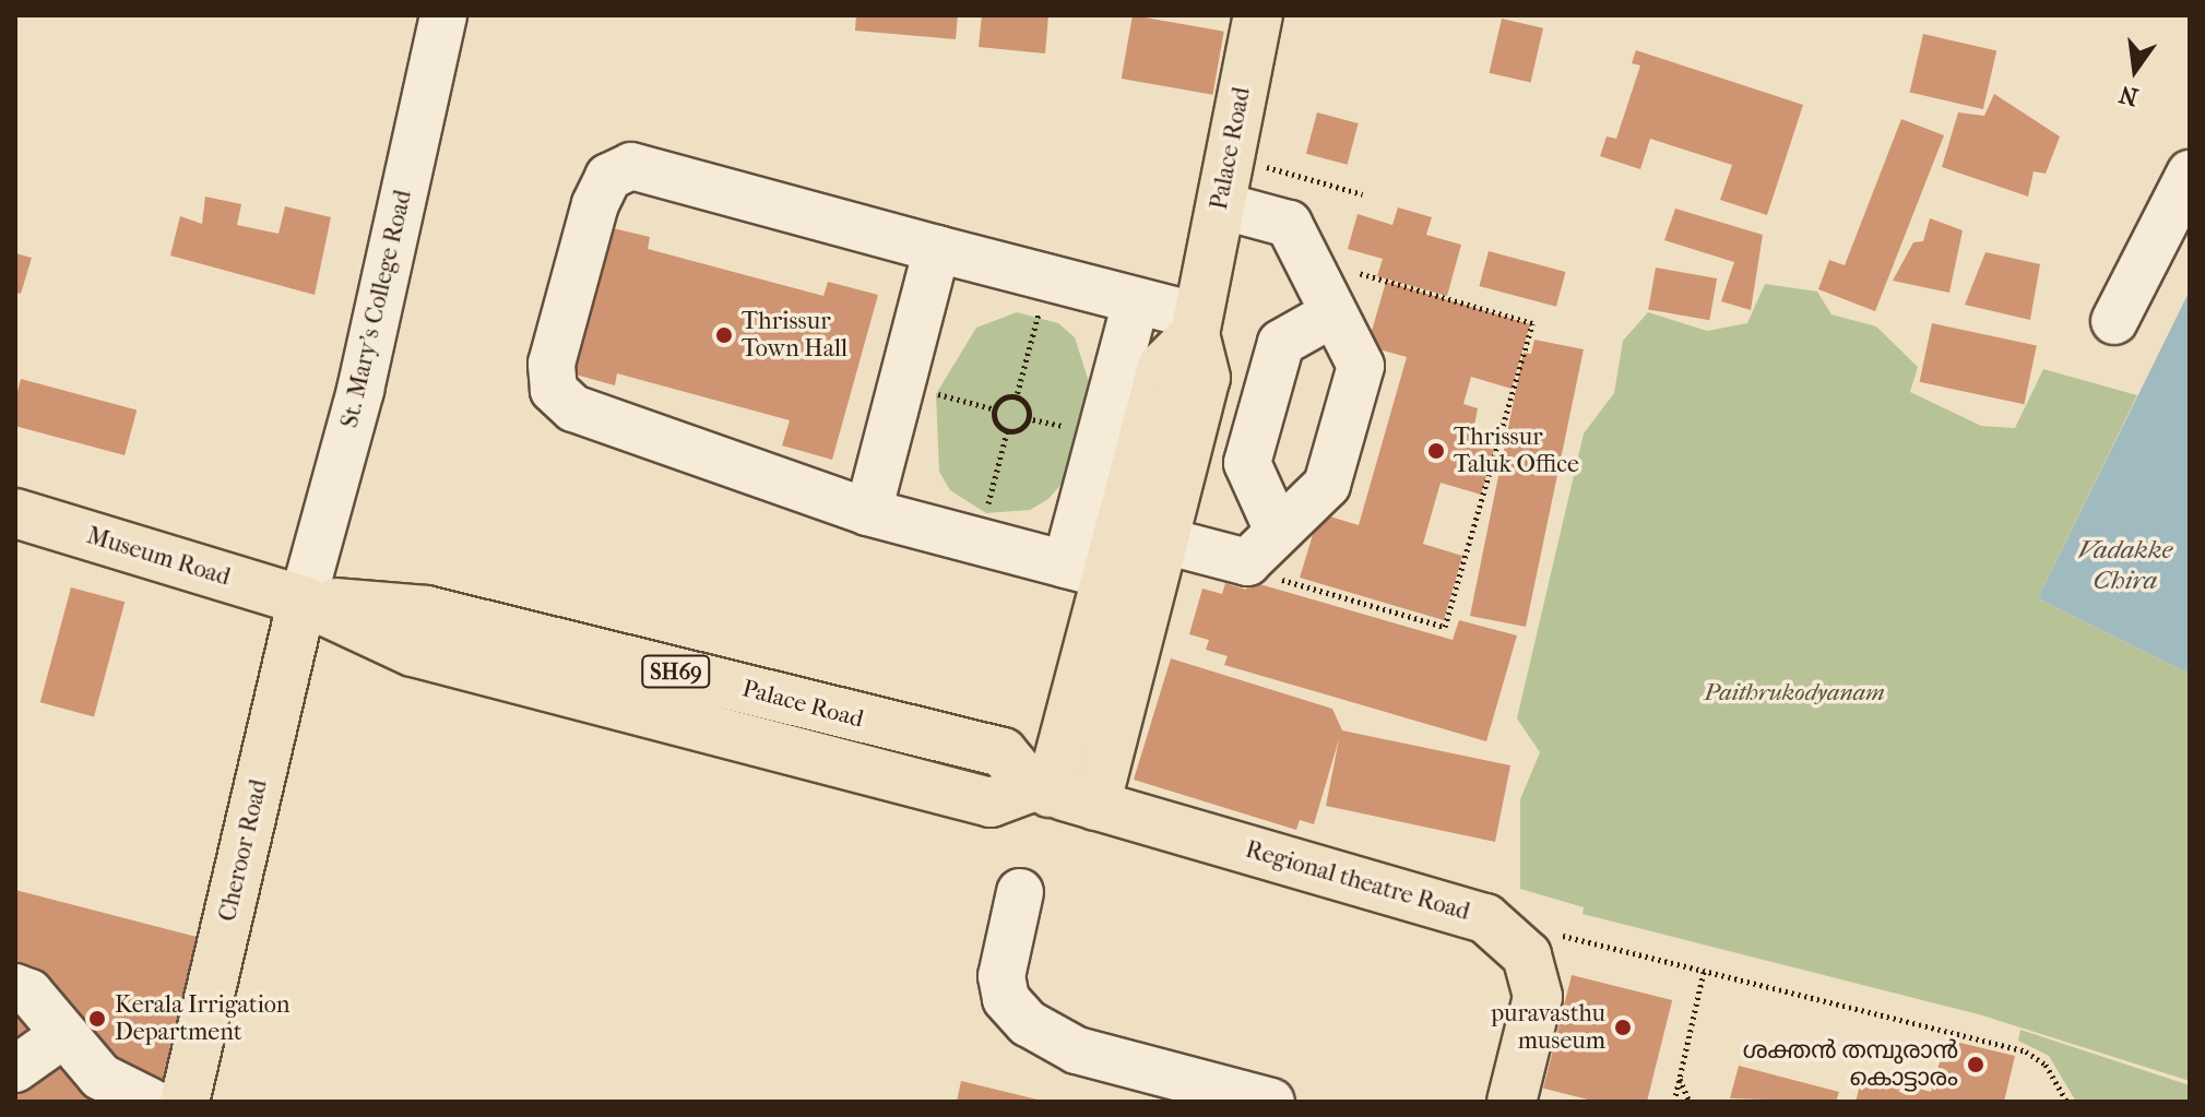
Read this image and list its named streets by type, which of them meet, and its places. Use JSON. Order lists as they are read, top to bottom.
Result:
{
  "streets": {
    "main road": [
      "Palace Road",
      "Museum Road",
      "SH69",
      "Cheroor Road",
      "Regional theatre Road"
    ],
    "street": ["St. Mary's College Road"]
  },
  "crossings": [
    ["Palace Road", "St. Mary's College Road"],
    ["Palace Road", "Museum Road"],
    ["Palace Road", "Cheroor Road"],
    ["Palace Road", "Regional theatre Road"],
    ["St. Mary's College Road", "Museum Road"],
    ["St. Mary's College Road", "Cheroor Road"],
    ["Museum Road", "Cheroor Road"]
  ],
  "water": ["Vadakke Chira"],
  "parks": ["Paithrukodyanam"],
  "places": [
    "Thrissur Town Hall",
    "Thrissur Taluk Office",
    "Kerala Irrigation Department",
    "puravasthu museum",
    "ശക്തൻ തമ്പുരാൻ കൊട്ടാരം"
  ],
  "north": "bottom"
}
